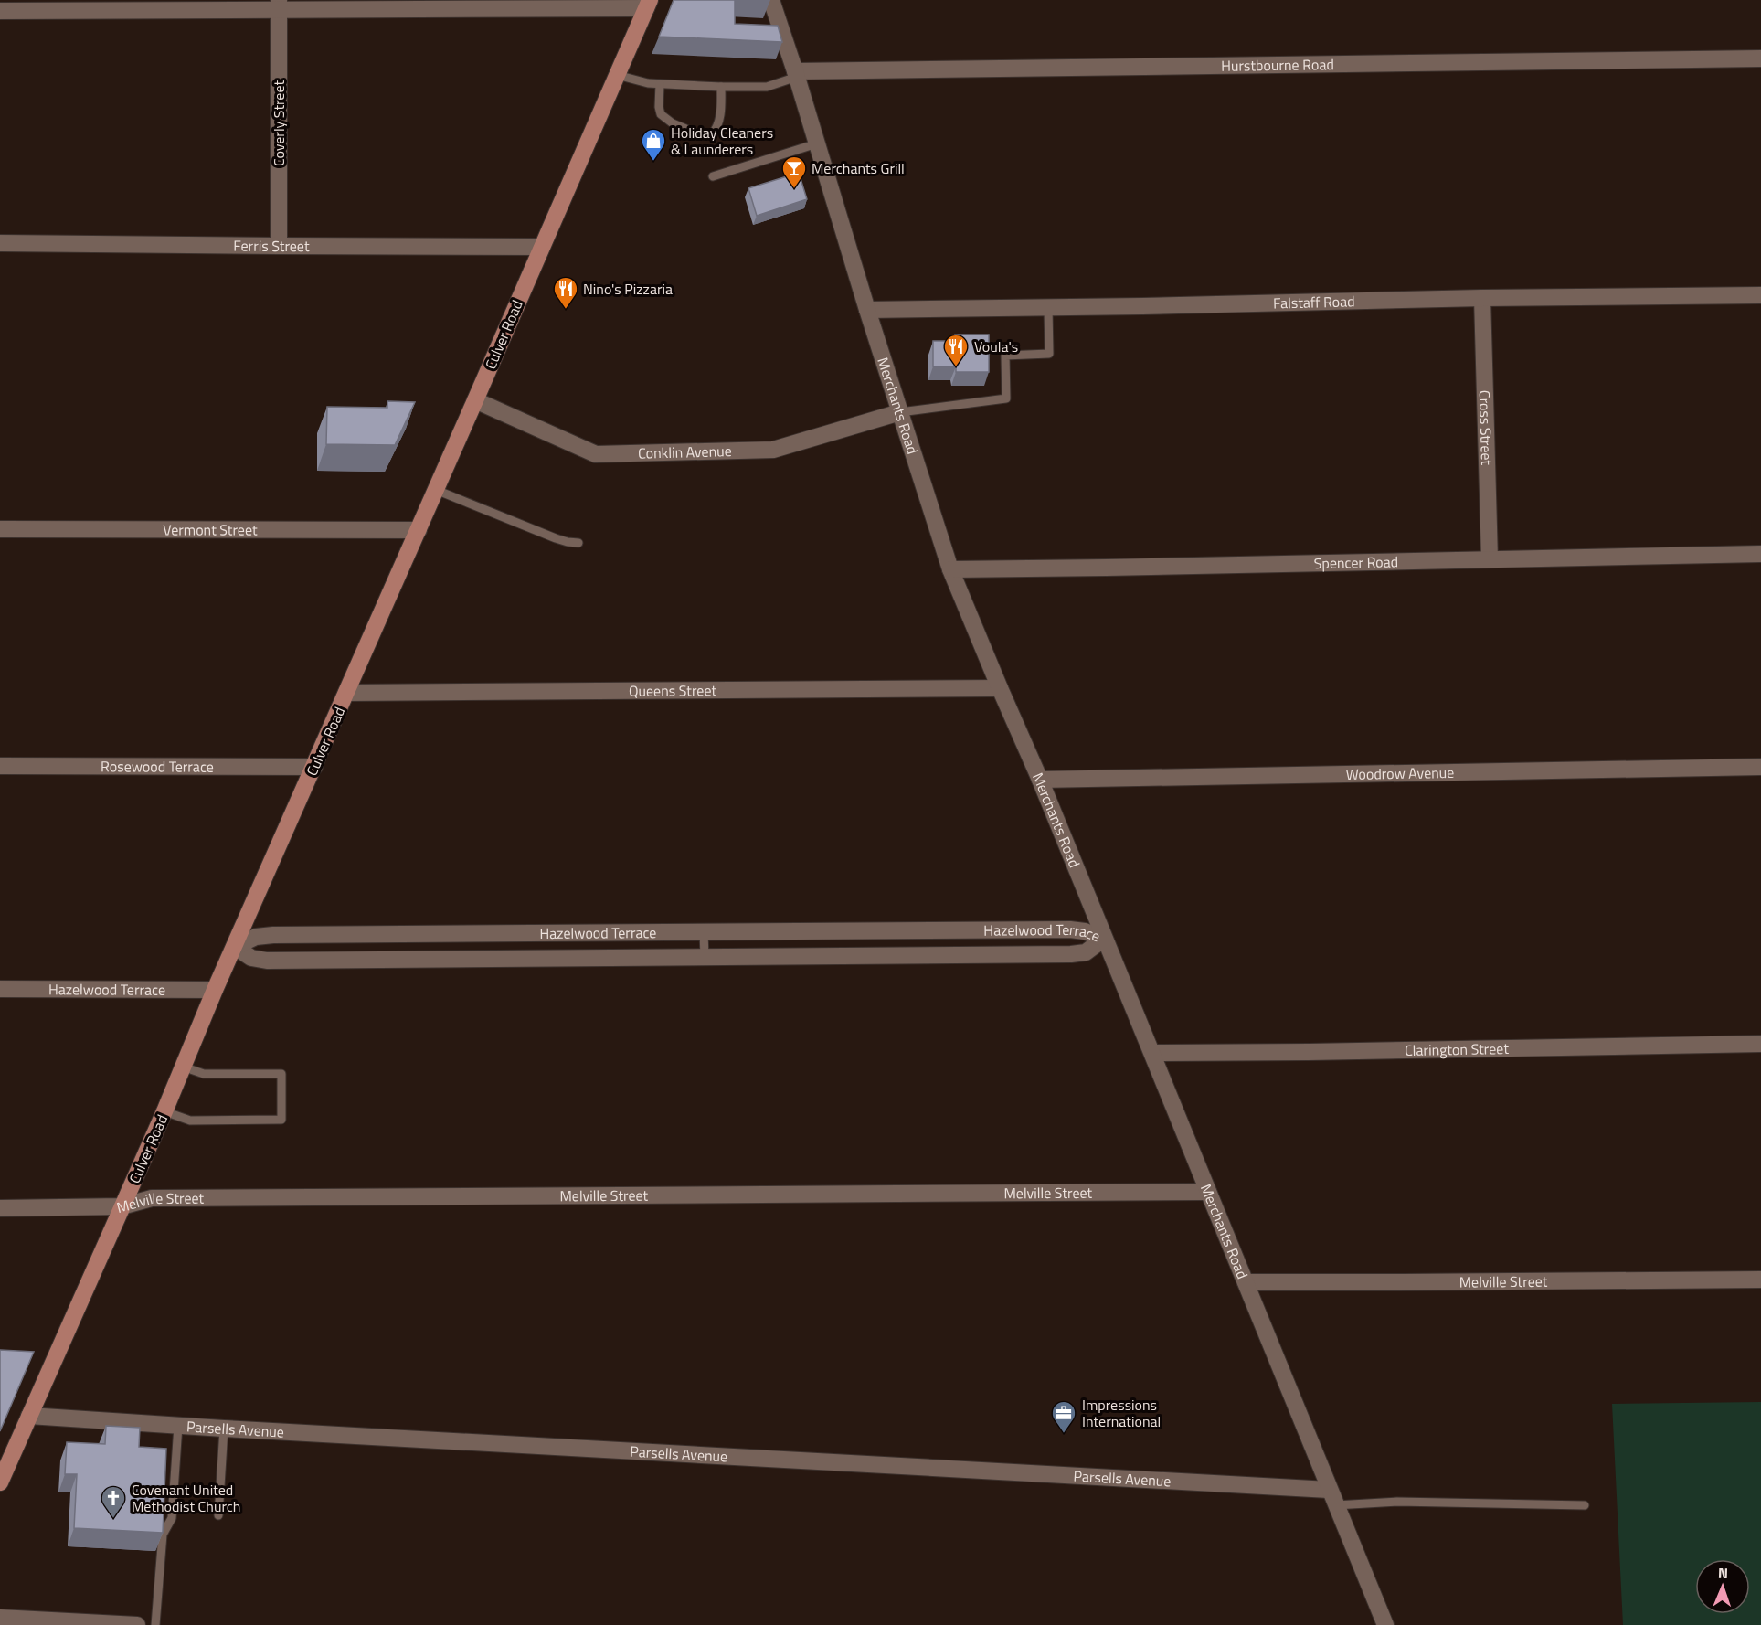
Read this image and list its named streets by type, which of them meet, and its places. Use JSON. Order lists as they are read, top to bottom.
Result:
{
  "streets": {
    "main road": ["Culver Road"],
    "street": [
      "Hurstbourne Road",
      "Coverly Street",
      "Ferris Street",
      "Falstaff Road",
      "Merchants Road",
      "Cross Street",
      "Conklin Avenue",
      "Vermont Street",
      "Spencer Road",
      "Queens Street",
      "Rosewood Terrace",
      "Woodrow Avenue",
      "Hazelwood Terrace",
      "Clarington Street",
      "Melville Street",
      "Parsells Avenue"
    ]
  },
  "crossings": [
    ["Hurstbourne Road", "Merchants Road"],
    ["Coverly Street", "Ferris Street"],
    ["Ferris Street", "Culver Road"],
    ["Falstaff Road", "Merchants Road"],
    ["Falstaff Road", "Cross Street"],
    ["Culver Road", "Conklin Avenue"],
    ["Culver Road", "Vermont Street"],
    ["Culver Road", "Queens Street"],
    ["Culver Road", "Rosewood Terrace"],
    ["Culver Road", "Hazelwood Terrace"],
    ["Culver Road", "Melville Street"],
    ["Culver Road", "Parsells Avenue"],
    ["Merchants Road", "Conklin Avenue"],
    ["Merchants Road", "Spencer Road"],
    ["Merchants Road", "Queens Street"],
    ["Merchants Road", "Woodrow Avenue"],
    ["Merchants Road", "Hazelwood Terrace"],
    ["Merchants Road", "Clarington Street"],
    ["Merchants Road", "Melville Street"],
    ["Merchants Road", "Parsells Avenue"],
    ["Cross Street", "Spencer Road"]
  ],
  "places": {
    "shop": ["Holiday Cleaners & Launderers"],
    "bar": ["Merchants Grill"],
    "restaurant": ["Nino's Pizzaria", "Voula's"],
    "office": ["Impressions International"],
    "church": ["Covenant United Methodist Church"]
  },
  "north": "top"
}
